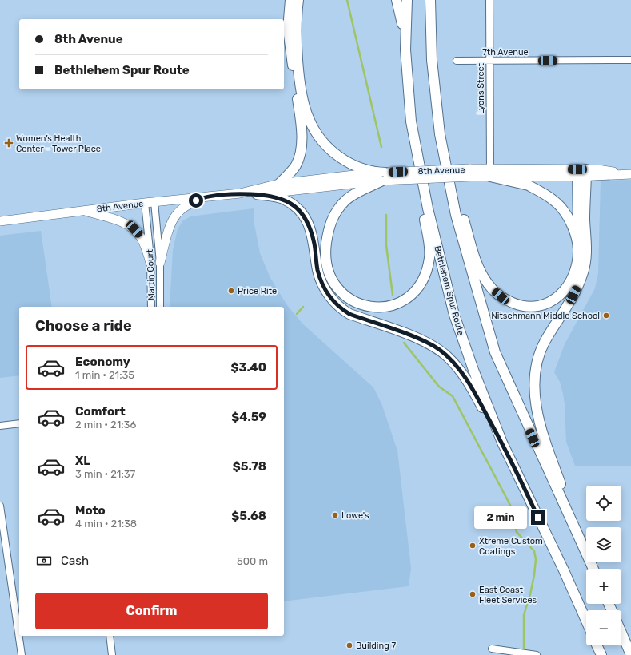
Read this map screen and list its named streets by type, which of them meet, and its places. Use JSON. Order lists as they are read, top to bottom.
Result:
{
  "streets": {
    "highway": ["Bethlehem Spur Route"],
    "main road": ["8th Avenue"],
    "street": ["7th Avenue", "Lyons Street", "Martin Court"]
  },
  "crossings": [
    ["7th Avenue", "Lyons Street"],
    ["Lyons Street", "8th Avenue"],
    ["8th Avenue", "Martin Court"]
  ],
  "places": {
    "health": ["Women’s Health Center - Tower Place"],
    "other": [
      "Price Rite",
      "Nitschmann Middle School",
      "Lowe's",
      "Xtreme Custom Coatings",
      "East Coast Fleet Services",
      "Building 7"
    ]
  },
  "page": {
    "banner": ["8th Avenue", "Bethlehem Spur Route"],
    "heading": "Choose a ride",
    "list": [
      {
        "name": "Economy",
        "note": "1 min · 21:35",
        "value": "$3.40"
      },
      {
        "name": "Comfort",
        "note": "2 min · 21:36",
        "value": "$4.59"
      },
      {
        "name": "XL",
        "note": "3 min · 21:37",
        "value": "$5.78"
      },
      {
        "name": "Moto",
        "note": "4 min · 21:38",
        "value": "$5.68"
      }
    ],
    "map_buttons": ["+", "−"],
    "bubble": "2 min",
    "pay": ["Cash", "500 m"],
    "buttons": "Confirm"
  }
}
